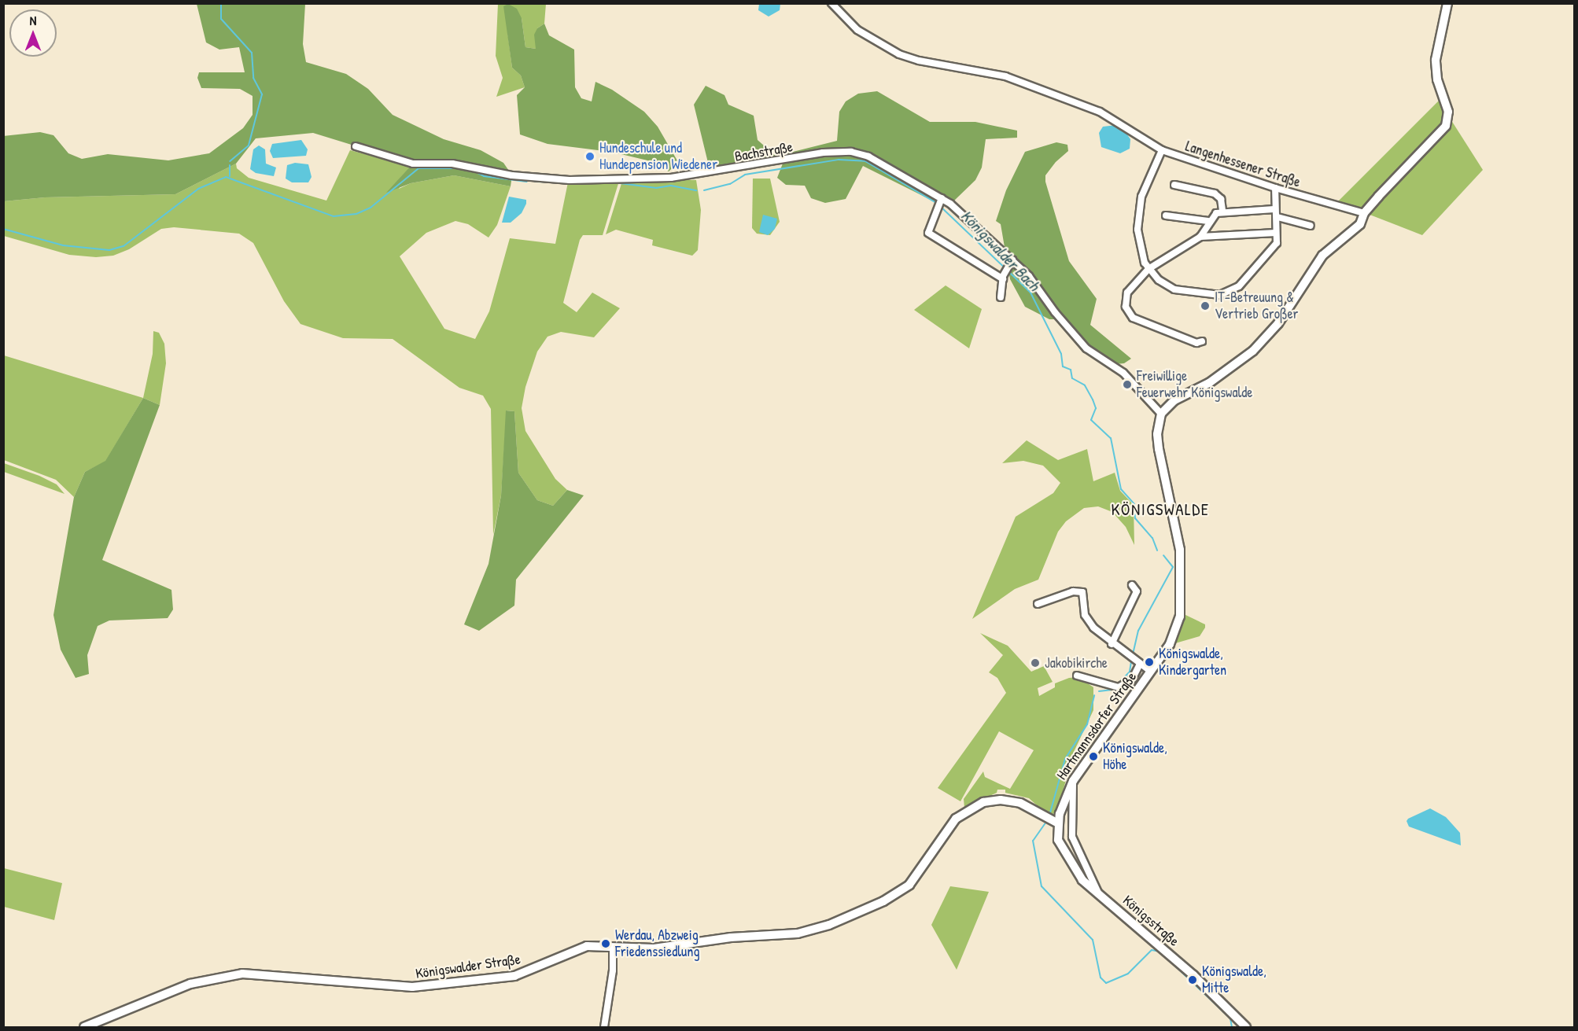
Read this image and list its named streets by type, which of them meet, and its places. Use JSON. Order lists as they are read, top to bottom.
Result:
{
  "streets": {
    "street": [
      "Bachstraße",
      "Langenhessener Straße",
      "Hartmannsdorfer Straße",
      "Königsstraße",
      "Königswalder Straße"
    ]
  },
  "crossings": [
    ["Bachstraße", "Hartmannsdorfer Straße"],
    ["Hartmannsdorfer Straße", "Königsstraße"],
    ["Hartmannsdorfer Straße", "Königswalder Straße"],
    ["Königsstraße", "Königswalder Straße"]
  ],
  "districts": ["KÖNIGSWALDE"],
  "water": ["Königswalder Bach"],
  "places": [
    "Hundeschule und Hundepension Wiedener",
    "IT-Betreuung & Vertrieb Großer",
    "Freiwillige Feuerwehr Königswalde",
    "Königswalde, Kindergarten",
    "Jakobikirche",
    "Königswalde, Höhe",
    "Werdau, Abzweig Friedenssiedlung",
    "Königswalde, Mitte"
  ],
  "north": "top"
}
